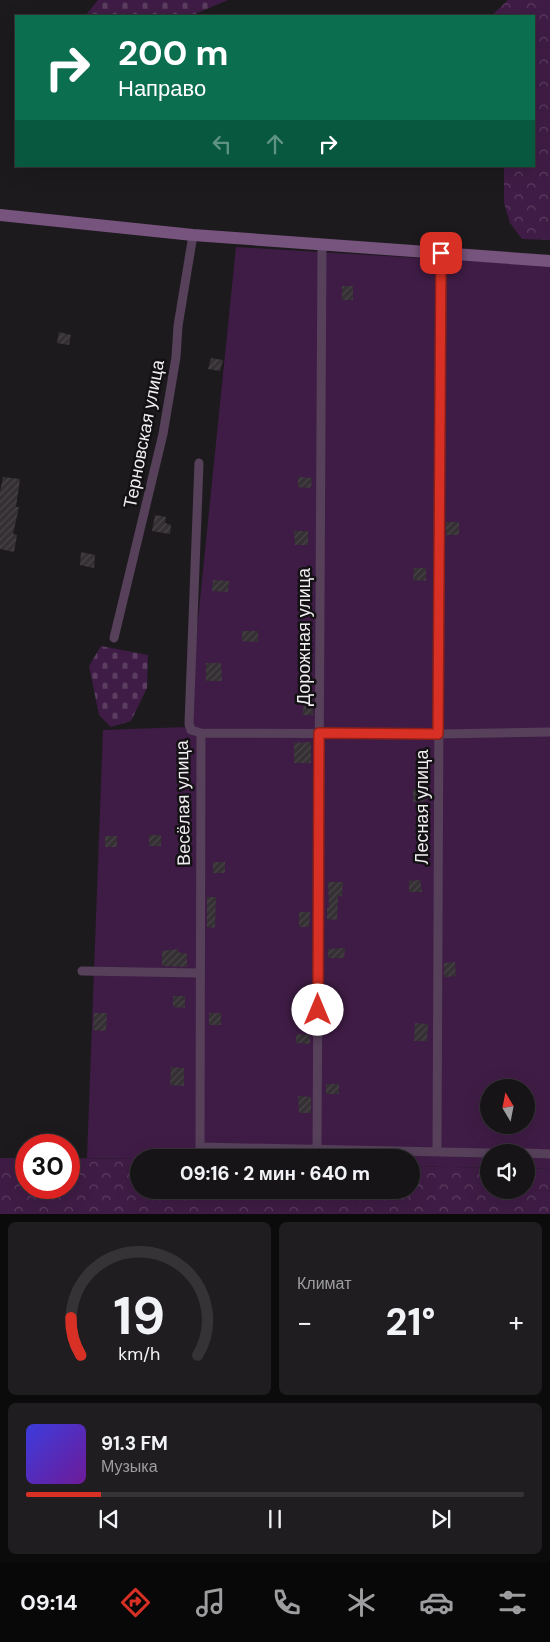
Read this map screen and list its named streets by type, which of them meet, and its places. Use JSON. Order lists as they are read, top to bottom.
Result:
{
  "streets": {
    "street": [
      "Терновская улица",
      "Дорожная улица",
      "Весёлая улица",
      "Лесная улица"
    ]
  },
  "crossings": [
    ["Дорожная улица", "Весёлая улица"]
  ],
  "north": "top",
  "page": {
    "turn": ["200 m", "Направо"],
    "limit": "30",
    "trip": "09:16 · 2 мин · 640 m",
    "tile": "Климат",
    "heat": ["−", "21°", "+"],
    "song": ["91.3 FM", "Музыка"],
    "tabs": "09:14",
    "gauge": ["19", "km/h"]
  }
}
